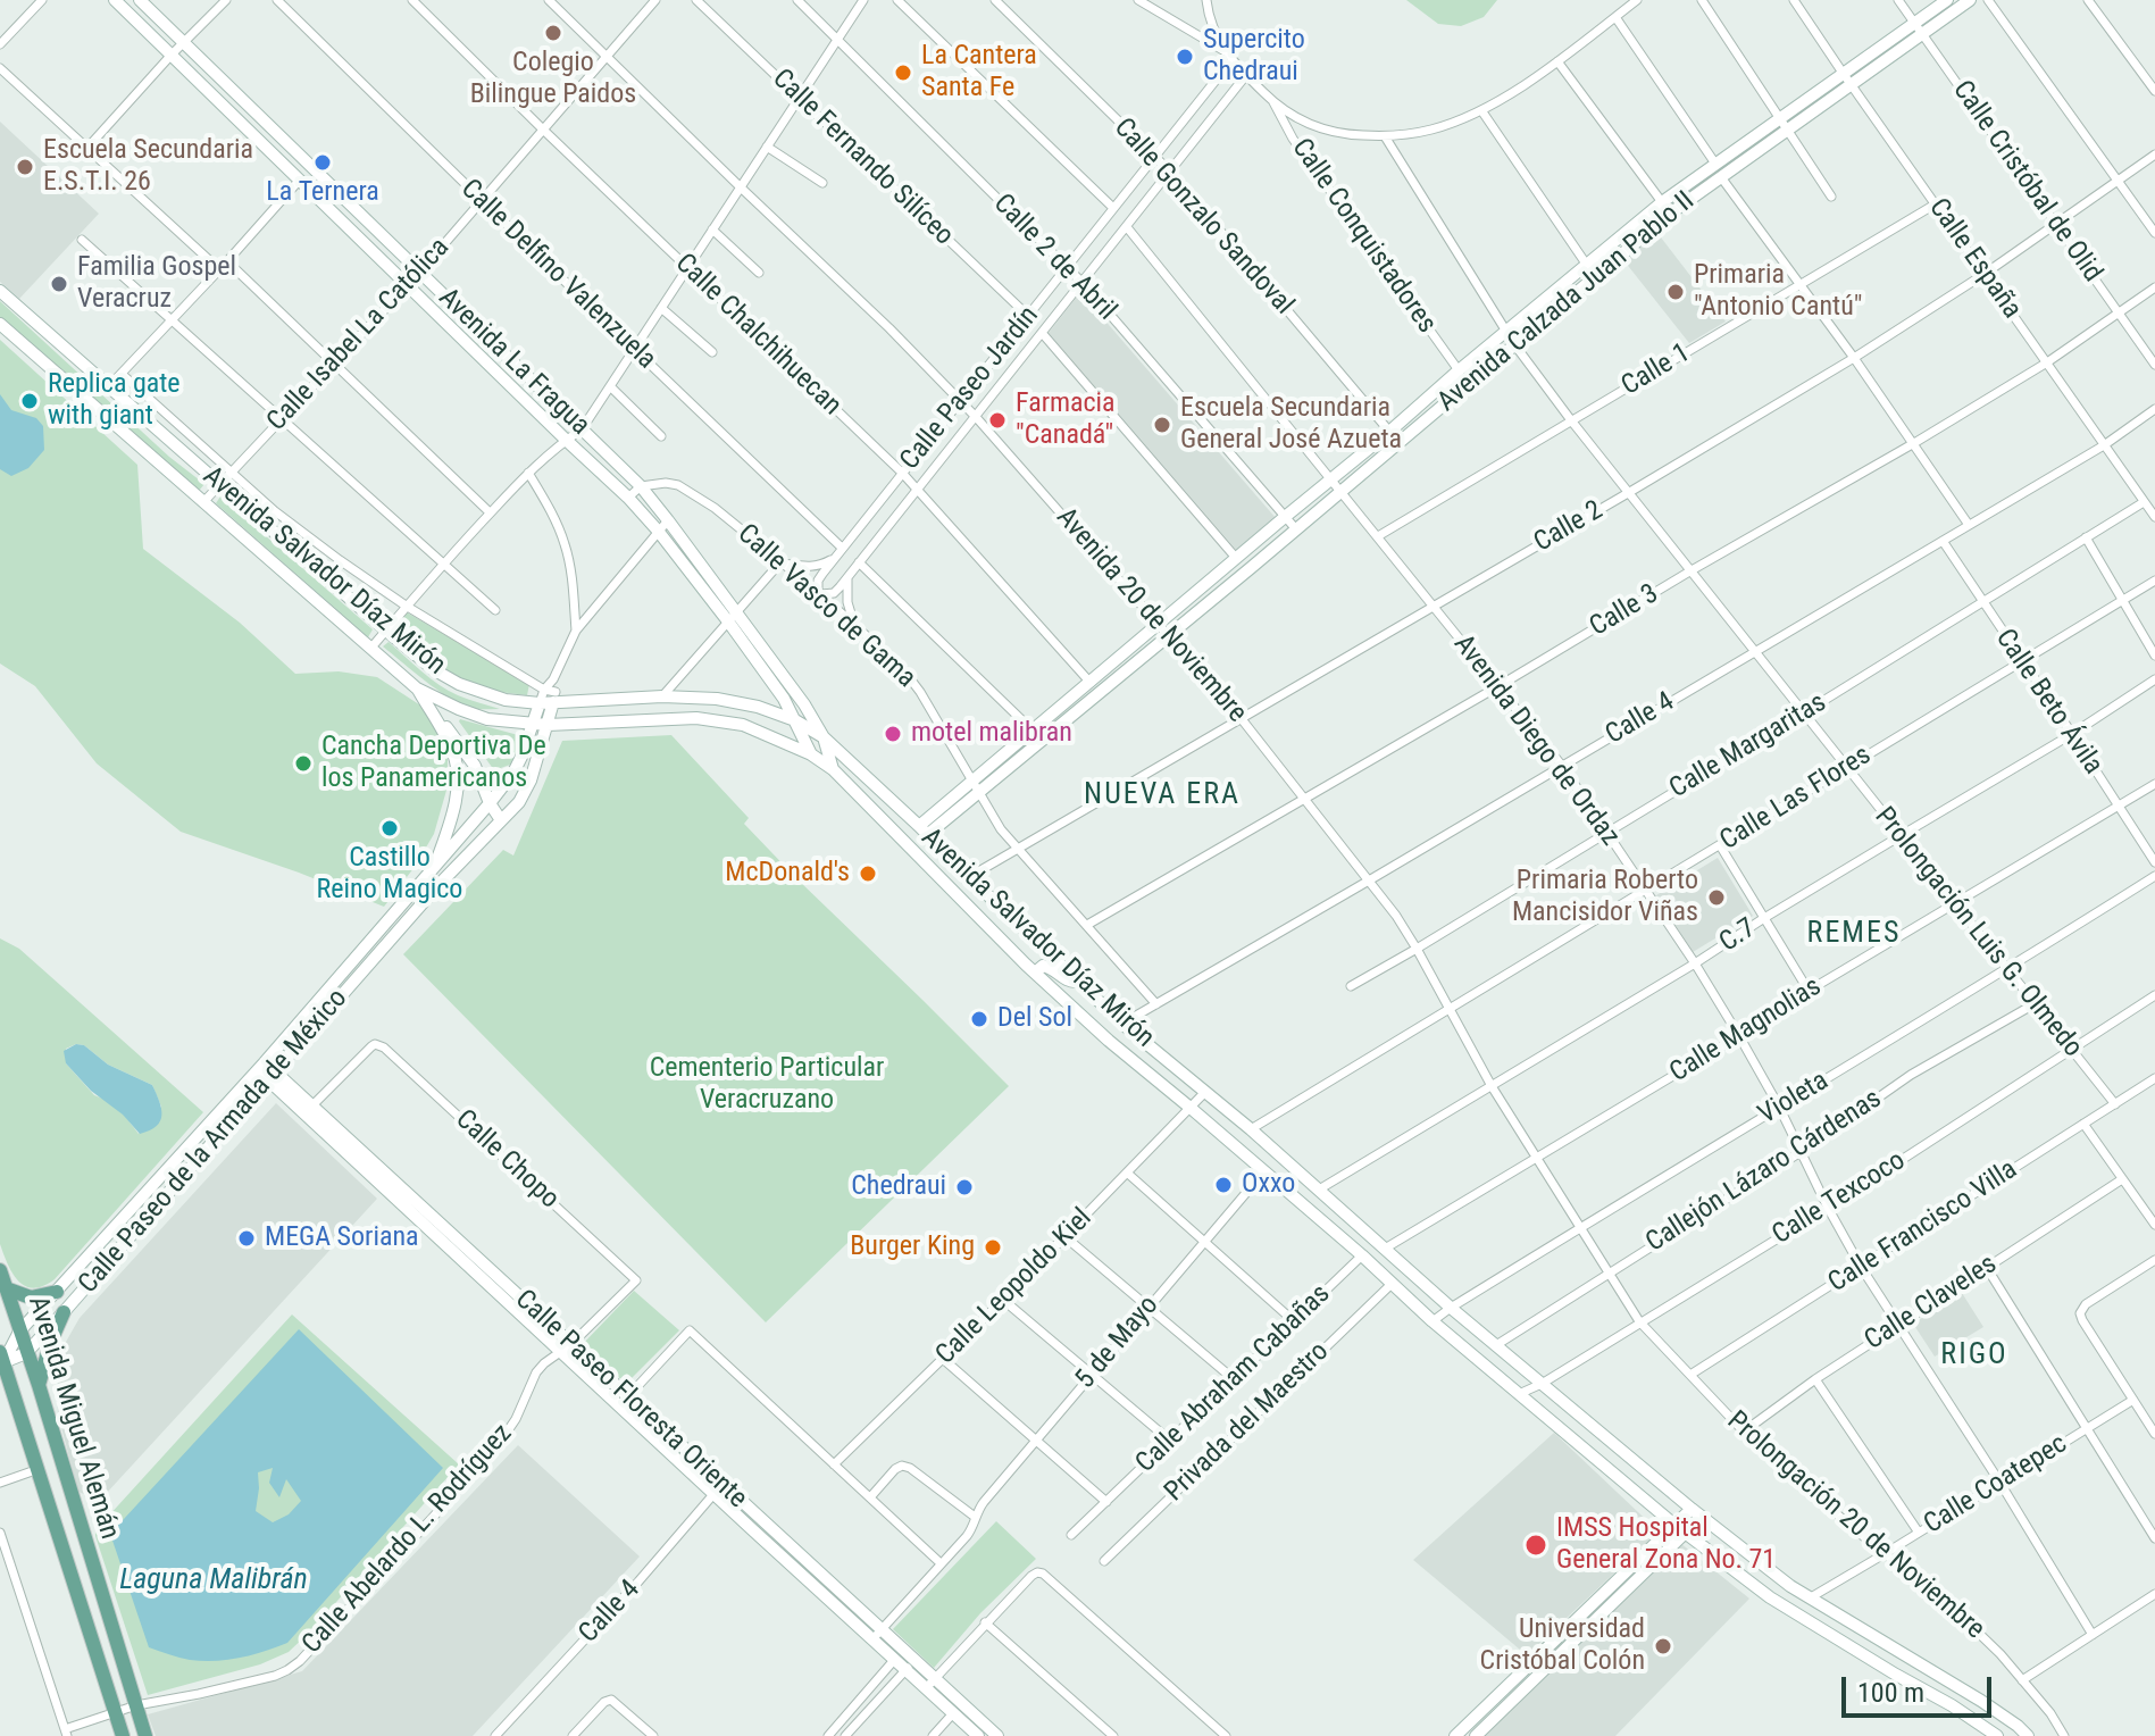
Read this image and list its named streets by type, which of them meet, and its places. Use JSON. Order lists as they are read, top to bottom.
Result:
{
  "streets": {
    "main road": [
      "Avenida Calzada Juan Pablo II",
      "Avenida La Fragua",
      "Avenida Salvador Díaz Mirón",
      "Calle Paseo de la Armada de México",
      "Calle Paseo Floresta Oriente",
      "Avenida Miguel Alemán"
    ],
    "street": [
      "Calle Fernando Silíceo",
      "Calle Cristóbal de Olid",
      "Calle Gonzalo Sandoval",
      "Calle Conquistadores",
      "Calle 2 de Abril",
      "Calle España",
      "Calle Delfino Valenzuela",
      "Calle Isabel La Católica",
      "Calle Chalchihuecan",
      "Calle 1",
      "Calle Paseo Jardín",
      "Calle 2",
      "Calle Vasco de Gama",
      "Calle 3",
      "Avenida 20 de Noviembre",
      "Calle Beto Ávila",
      "Calle 4",
      "Avenida Diego de Ordaz",
      "Calle Margaritas",
      "Calle Las Flores",
      "Prolongación Luis G. Olmedo",
      "C.7",
      "Calle Magnolias",
      "Violeta",
      "Calle Chopo",
      "Callejón Lázaro Cárdenas",
      "Calle Texcoco",
      "Calle Francisco Villa",
      "Calle Leopoldo Kiel",
      "Calle Claveles",
      "5 de Mayo",
      "Calle Abraham Cabañas",
      "Privada del Maestro",
      "Calle Coatepec",
      "Prolongación 20 de Noviembre",
      "Calle Abelardo L. Rodríguez"
    ]
  },
  "crossings": [
    ["Calle Fernando Silíceo", "Calle Paseo Jardín"],
    ["Calle Cristóbal de Olid", "Avenida Calzada Juan Pablo II"],
    ["Calle Cristóbal de Olid", "Calle 2"],
    ["Calle Cristóbal de Olid", "Calle 3"],
    ["Calle Gonzalo Sandoval", "Avenida Calzada Juan Pablo II"],
    ["Calle Gonzalo Sandoval", "Calle Paseo Jardín"],
    ["Calle Conquistadores", "Avenida Calzada Juan Pablo II"],
    ["Calle 2 de Abril", "Avenida Calzada Juan Pablo II"],
    ["Calle 2 de Abril", "Calle Paseo Jardín"],
    ["Calle España", "Avenida Calzada Juan Pablo II"],
    ["Calle España", "Calle 1"],
    ["Calle España", "Calle 2"],
    ["Calle España", "Calle 3"],
    ["Calle España", "Calle 4"],
    ["Calle España", "Calle Margaritas"],
    ["Calle Delfino Valenzuela", "Calle Isabel La Católica"],
    ["Calle Delfino Valenzuela", "Calle Paseo Jardín"],
    ["Avenida Calzada Juan Pablo II", "Calle Chalchihuecan"],
    ["Avenida Calzada Juan Pablo II", "Avenida Salvador Díaz Mirón"],
    ["Avenida Calzada Juan Pablo II", "Calle Vasco de Gama"],
    ["Avenida Calzada Juan Pablo II", "Avenida 20 de Noviembre"],
    ["Avenida Calzada Juan Pablo II", "Avenida Diego de Ordaz"],
    ["Avenida Calzada Juan Pablo II", "Prolongación Luis G. Olmedo"],
    ["Calle Isabel La Católica", "Calle Chalchihuecan"],
    ["Calle Isabel La Católica", "Avenida La Fragua"],
    ["Calle Isabel La Católica", "Avenida Salvador Díaz Mirón"],
    ["Calle Isabel La Católica", "Avenida 20 de Noviembre"],
    ["Calle Chalchihuecan", "Calle Paseo Jardín"],
    ["Avenida La Fragua", "Avenida Salvador Díaz Mirón"],
    ["Avenida La Fragua", "Calle Vasco de Gama"],
    ["Calle 1", "Avenida Diego de Ordaz"],
    ["Calle 1", "Prolongación Luis G. Olmedo"],
    ["Calle Paseo Jardín", "Calle Vasco de Gama"],
    ["Calle Paseo Jardín", "Avenida 20 de Noviembre"],
    ["Calle Paseo Jardín", "Avenida Diego de Ordaz"],
    ["Calle 2", "Avenida Salvador Díaz Mirón"],
    ["Calle 2", "Calle Vasco de Gama"],
    ["Calle 2", "Avenida 20 de Noviembre"],
    ["Calle 2", "Avenida Diego de Ordaz"],
    ["Calle 2", "Prolongación Luis G. Olmedo"],
    ["Avenida Salvador Díaz Mirón", "Calle 4"],
    ["Avenida Salvador Díaz Mirón", "Calle Las Flores"],
    ["Avenida Salvador Díaz Mirón", "C.7"],
    ["Avenida Salvador Díaz Mirón", "Calle Magnolias"],
    ["Avenida Salvador Díaz Mirón", "Violeta"],
    ["Avenida Salvador Díaz Mirón", "Calle Paseo de la Armada de México"],
    ["Avenida Salvador Díaz Mirón", "Callejón Lázaro Cárdenas"],
    ["Avenida Salvador Díaz Mirón", "Calle Texcoco"],
    ["Avenida Salvador Díaz Mirón", "Calle Leopoldo Kiel"],
    ["Avenida Salvador Díaz Mirón", "5 de Mayo"],
    ["Avenida Salvador Díaz Mirón", "Calle Abraham Cabañas"],
    ["Avenida Salvador Díaz Mirón", "Privada del Maestro"],
    ["Avenida Salvador Díaz Mirón", "Calle Coatepec"],
    ["Calle Vasco de Gama", "Calle 3"],
    ["Calle Vasco de Gama", "Calle 4"],
    ["Calle 3", "Avenida 20 de Noviembre"],
    ["Calle 3", "Avenida Diego de Ordaz"],
    ["Calle 3", "Prolongación Luis G. Olmedo"],
    ["Avenida 20 de Noviembre", "Calle 4"],
    ["Avenida 20 de Noviembre", "Calle Margaritas"],
    ["Avenida 20 de Noviembre", "Calle Las Flores"],
    ["Avenida 20 de Noviembre", "C.7"],
    ["Avenida 20 de Noviembre", "Calle Magnolias"],
    ["Avenida 20 de Noviembre", "Violeta"],
    ["Avenida 20 de Noviembre", "Callejón Lázaro Cárdenas"],
    ["Avenida 20 de Noviembre", "Calle Texcoco"],
    ["Avenida 20 de Noviembre", "Prolongación 20 de Noviembre"],
    ["Calle Beto Ávila", "Calle 4"],
    ["Calle Beto Ávila", "Calle Margaritas"],
    ["Calle Beto Ávila", "Calle Las Flores"],
    ["Calle Beto Ávila", "C.7"],
    ["Calle Beto Ávila", "Calle Magnolias"],
    ["Calle 4", "Avenida Diego de Ordaz"],
    ["Calle 4", "Prolongación Luis G. Olmedo"],
    ["Calle 4", "Calle Paseo Floresta Oriente"],
    ["Avenida Diego de Ordaz", "Calle Margaritas"],
    ["Avenida Diego de Ordaz", "Calle Las Flores"],
    ["Avenida Diego de Ordaz", "C.7"],
    ["Avenida Diego de Ordaz", "Calle Magnolias"],
    ["Avenida Diego de Ordaz", "Violeta"],
    ["Avenida Diego de Ordaz", "Callejón Lázaro Cárdenas"],
    ["Avenida Diego de Ordaz", "Calle Texcoco"],
    ["Avenida Diego de Ordaz", "Calle Francisco Villa"],
    ["Avenida Diego de Ordaz", "Calle Claveles"],
    ["Avenida Diego de Ordaz", "Calle Coatepec"],
    ["Calle Margaritas", "Prolongación Luis G. Olmedo"],
    ["Calle Las Flores", "Prolongación Luis G. Olmedo"],
    ["Prolongación Luis G. Olmedo", "C.7"],
    ["Prolongación Luis G. Olmedo", "Calle Magnolias"],
    ["Prolongación Luis G. Olmedo", "Violeta"],
    ["Prolongación Luis G. Olmedo", "Callejón Lázaro Cárdenas"],
    ["Prolongación Luis G. Olmedo", "Calle Texcoco"],
    ["Prolongación Luis G. Olmedo", "Calle Francisco Villa"],
    ["Calle Paseo de la Armada de México", "Calle Paseo Floresta Oriente"],
    ["Calle Paseo de la Armada de México", "Avenida Miguel Alemán"],
    ["Calle Chopo", "Calle Paseo Floresta Oriente"],
    ["Calle Chopo", "Calle Abelardo L. Rodríguez"],
    ["Calle Texcoco", "Prolongación 20 de Noviembre"],
    ["Calle Francisco Villa", "Prolongación 20 de Noviembre"],
    ["Calle Claveles", "Prolongación 20 de Noviembre"],
    ["5 de Mayo", "Calle Paseo Floresta Oriente"],
    ["Calle Paseo Floresta Oriente", "Calle Abelardo L. Rodríguez"],
    ["Avenida Miguel Alemán", "Calle Abelardo L. Rodríguez"],
    ["Calle Coatepec", "Prolongación 20 de Noviembre"]
  ],
  "districts": ["NUEVA ERA", "REMES", "RIGO"],
  "water": ["Laguna Malibrán"],
  "parks": ["Cementerio Particular Veracruzano"],
  "places": [
    "Colegio Bilingue Paidos",
    "Supercito Chedraui",
    "La Cantera Santa Fe",
    "La Ternera",
    "Escuela Secundaria E.S.T.I. 26",
    "Familia Gospel Veracruz",
    "Primaria \"Antonio Cantú\"",
    "Replica gate with giant",
    "Farmacia \"Canadá\"",
    "Escuela Secundaria General José Azueta",
    "motel malibran",
    "Cancha Deportiva De los Panamericanos",
    "Castillo Reino Magico",
    "McDonald's",
    "Primaria Roberto Mancisidor Viñas",
    "Del Sol",
    "Oxxo",
    "Chedraui",
    "MEGA Soriana",
    "Burger King",
    "IMSS Hospital General Zona No. 71",
    "Universidad Cristóbal Colón"
  ],
  "scale_bar": "100 m"
}
